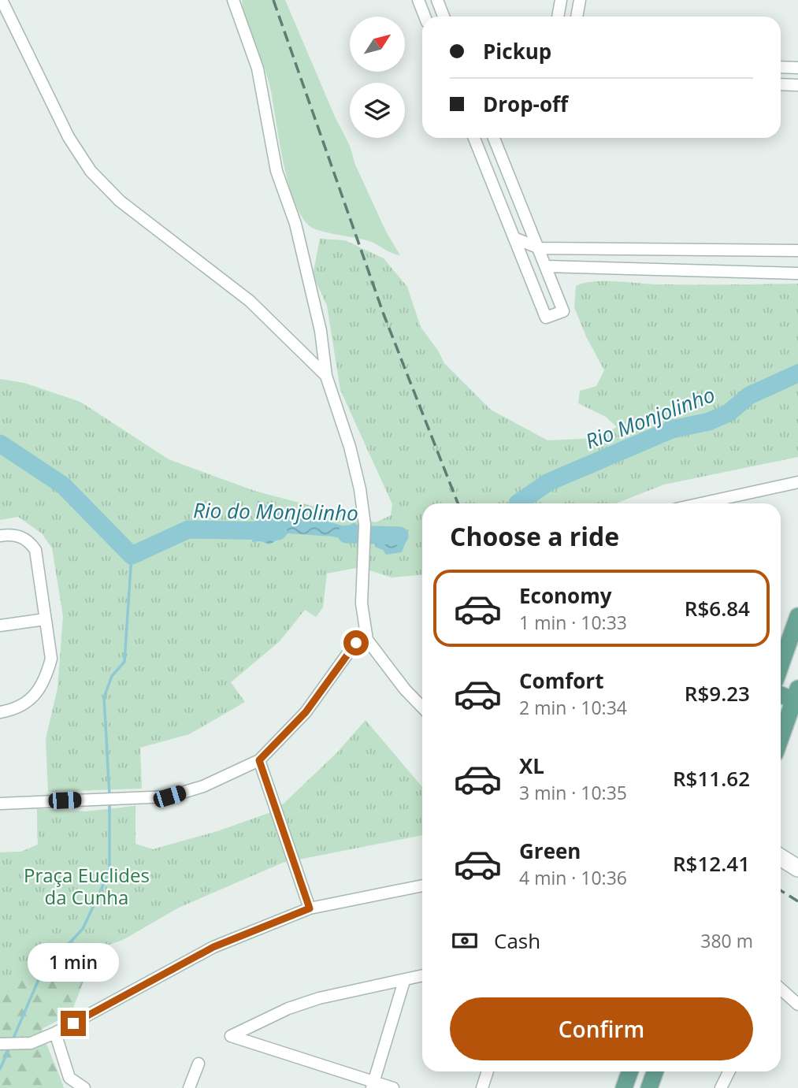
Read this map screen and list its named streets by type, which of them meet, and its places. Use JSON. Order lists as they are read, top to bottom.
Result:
{
  "water": ["Rio Monjolinho", "Rio do Monjolinho"],
  "parks": ["Praça Euclides da Cunha"],
  "north": "top right",
  "page": {
    "banner": ["Pickup", "Drop-off"],
    "heading": "Choose a ride",
    "list": [
      {
        "name": "Economy",
        "note": "1 min · 10:33",
        "value": "R$6.84"
      },
      {
        "name": "Comfort",
        "note": "2 min · 10:34",
        "value": "R$9.23"
      },
      {
        "name": "XL",
        "note": "3 min · 10:35",
        "value": "R$11.62"
      },
      {
        "name": "Green",
        "note": "4 min · 10:36",
        "value": "R$12.41"
      }
    ],
    "pay": ["Cash", "380 m"],
    "bubble": "1 min",
    "buttons": "Confirm"
  }
}
